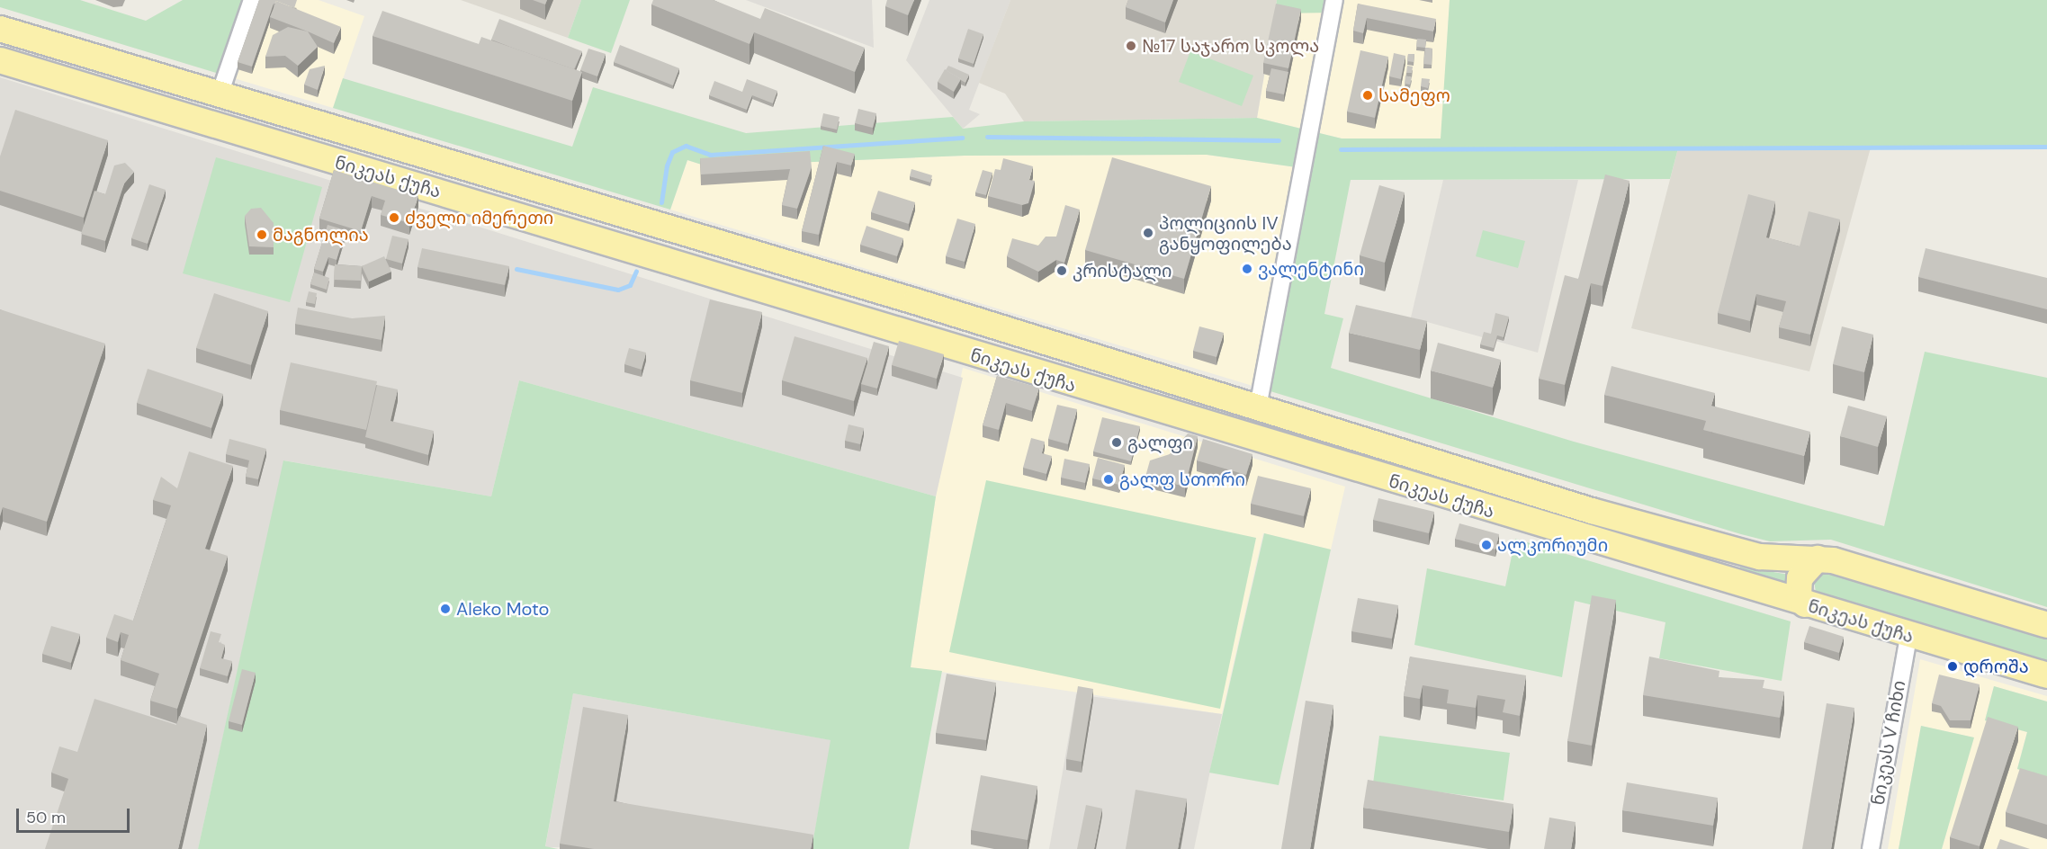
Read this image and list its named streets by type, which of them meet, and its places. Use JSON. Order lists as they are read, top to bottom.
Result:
{
  "streets": {
    "main road": ["ნიკეას ქუჩა"],
    "street": ["ნიკეას V ჩიხი"]
  },
  "crossings": [
    ["ნიკეას ქუჩა", "ნიკეას V ჩიხი"]
  ],
  "places": [
    "№17 საჯარო სკოლა",
    "სამეფო",
    "ძველი იმერეთი",
    "პოლიციის IV განყოფილება",
    "მაგნოლია",
    "ვალენტინი",
    "კრისტალი",
    "გალფი",
    "გალფ სთორი",
    "ალკორიუმი",
    "Aleko Moto",
    "დროშა"
  ],
  "scale_bar": "50 m"
}
